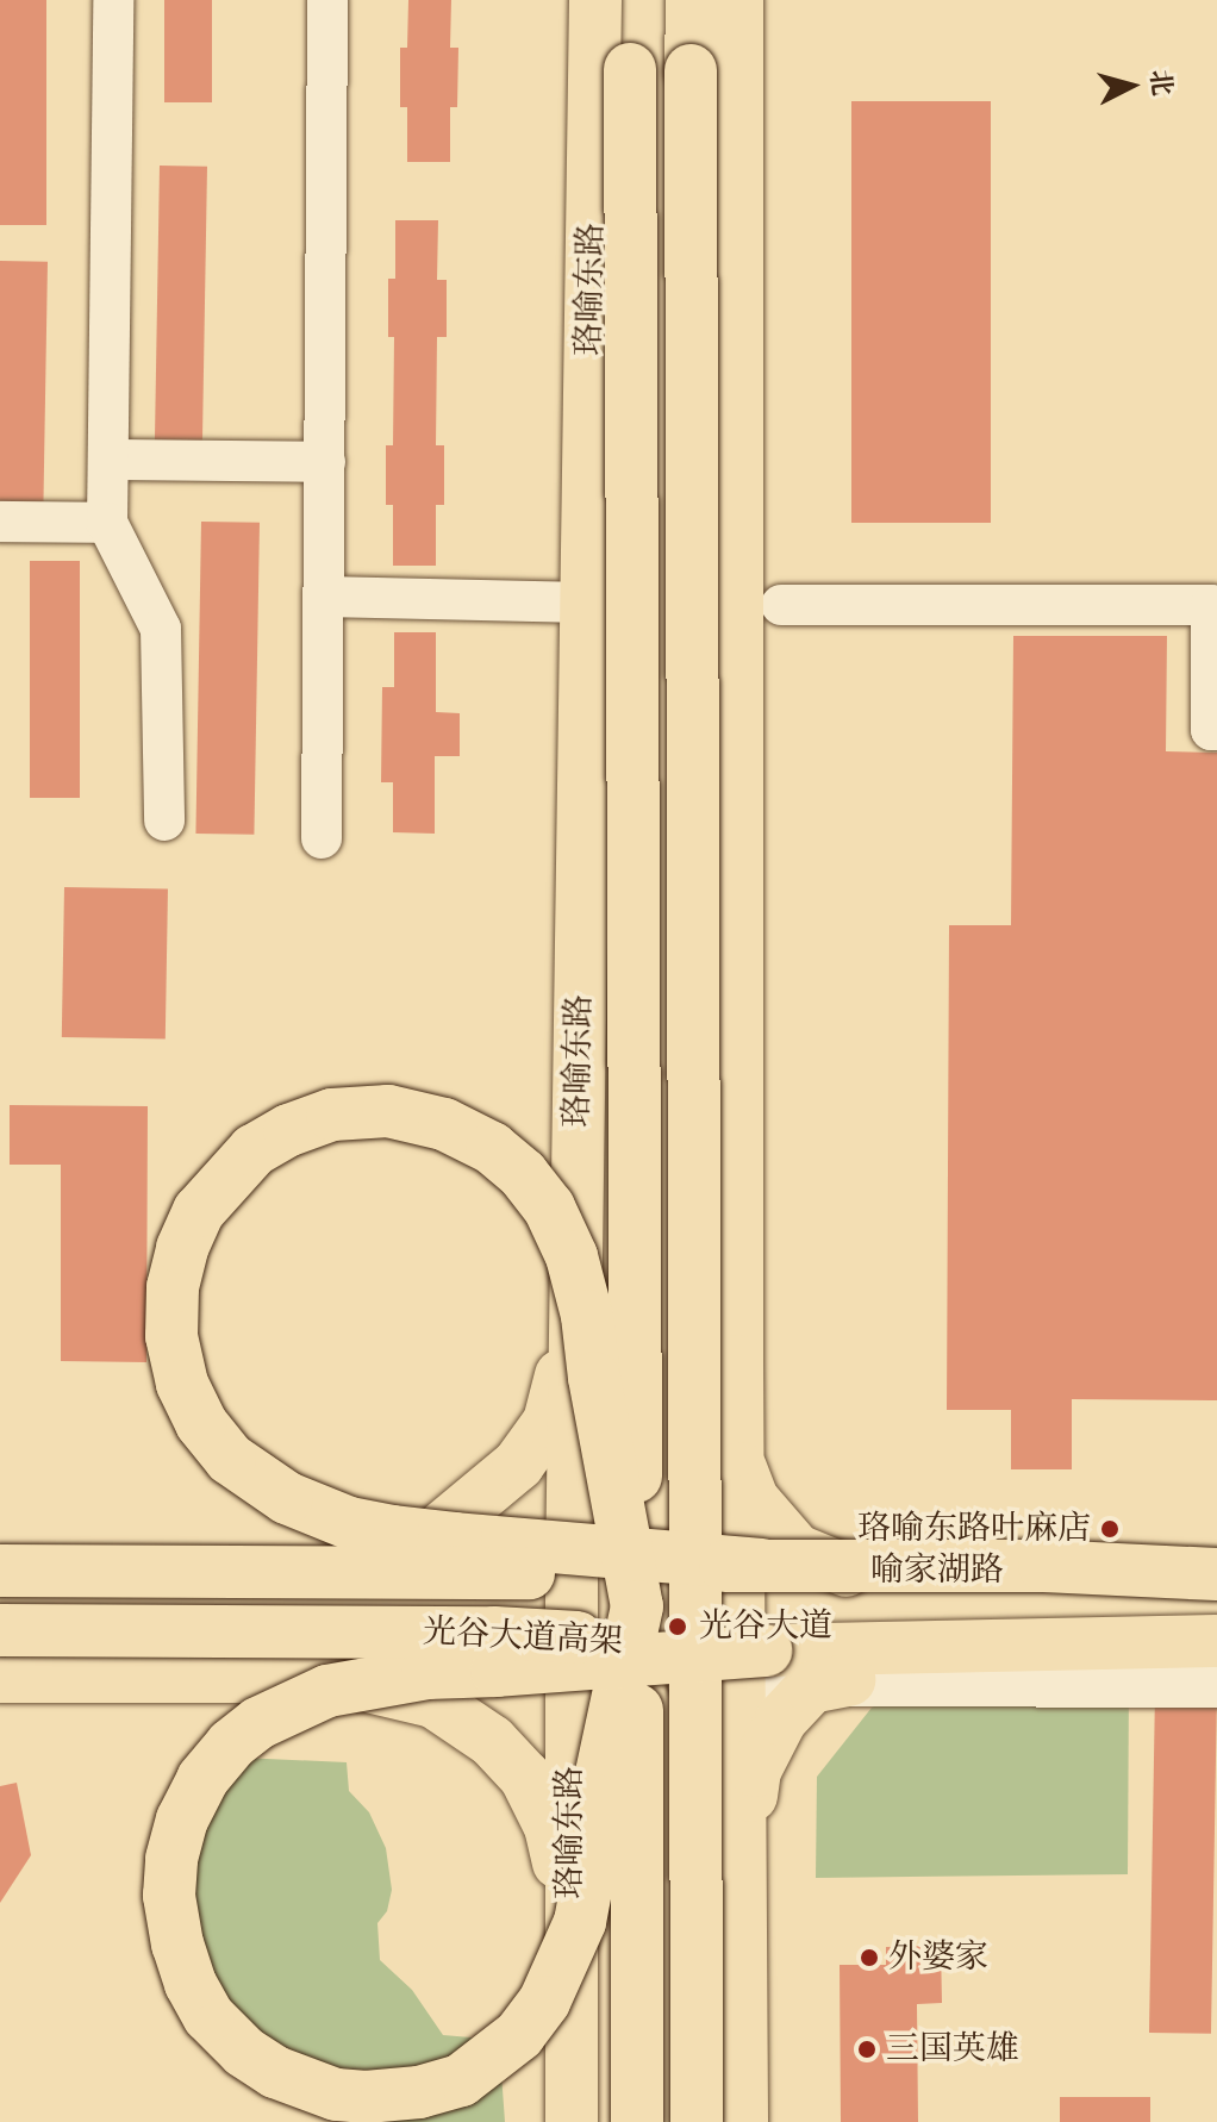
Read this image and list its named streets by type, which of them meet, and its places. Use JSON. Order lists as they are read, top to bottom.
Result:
{
  "streets": {
    "main road": ["珞喻东路", "喻家湖路", "光谷大道高架"]
  },
  "crossings": [
    ["喻家湖路", "光谷大道高架"]
  ],
  "places": [
    "珞喻东路叶麻店",
    "光谷大道",
    "外婆家",
    "三国英雄"
  ],
  "north": "right"
}
